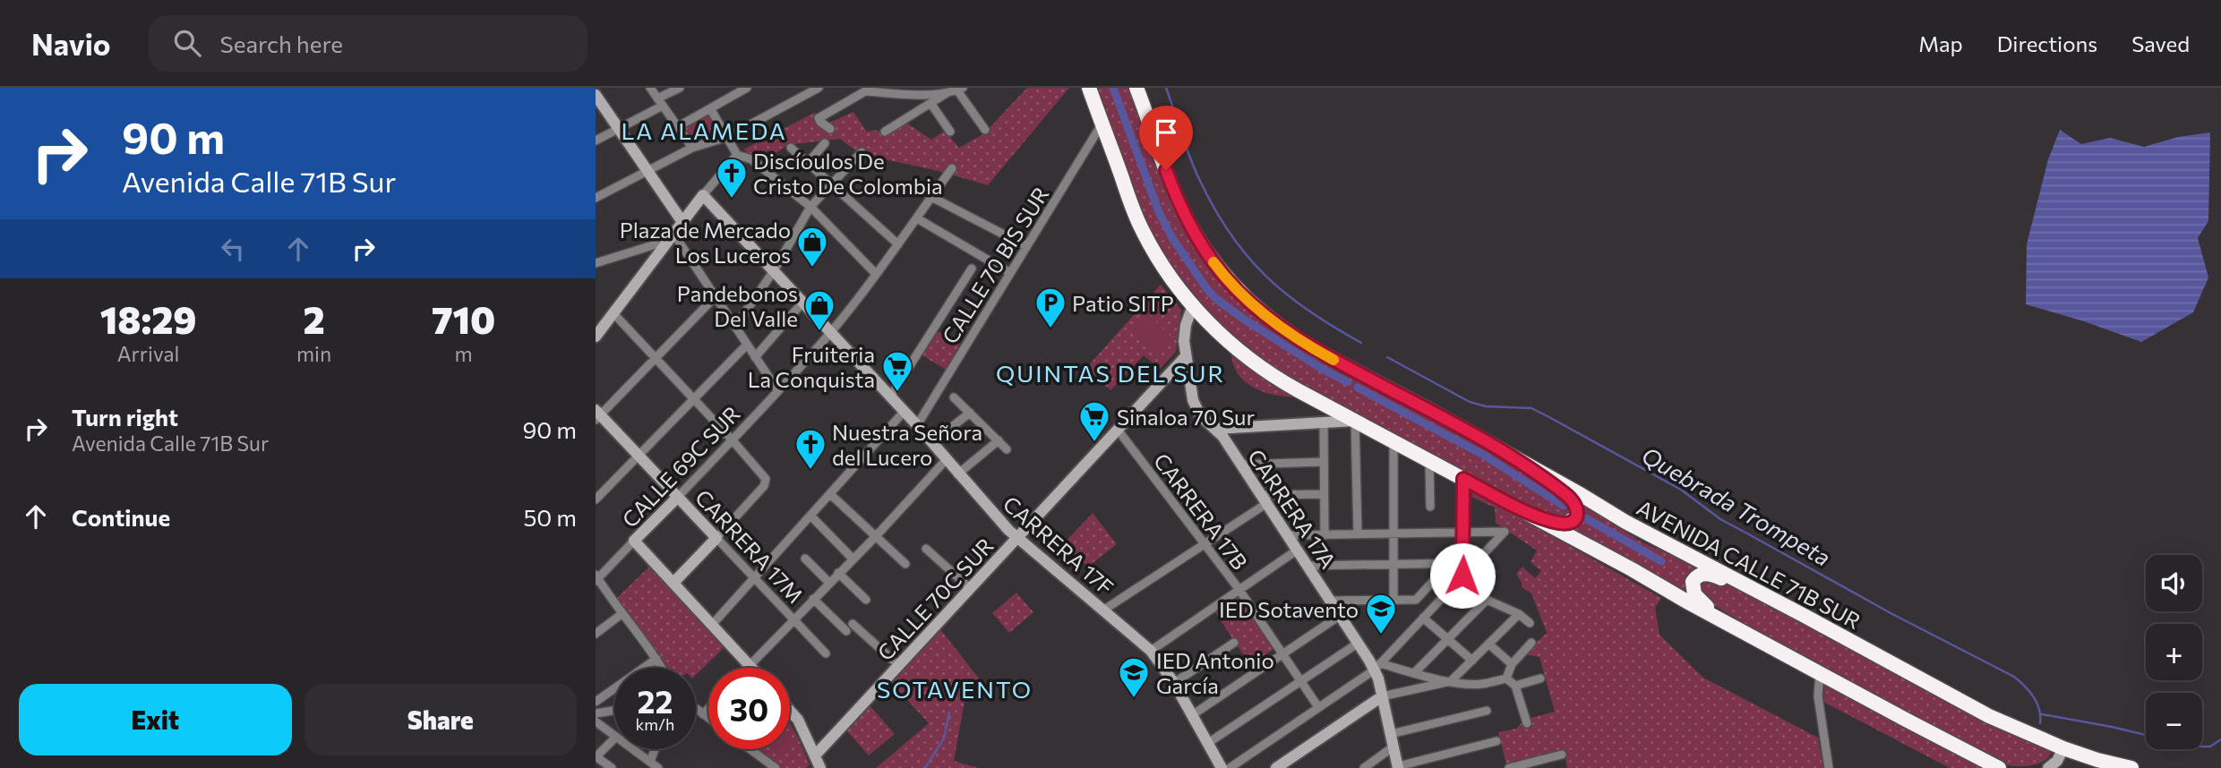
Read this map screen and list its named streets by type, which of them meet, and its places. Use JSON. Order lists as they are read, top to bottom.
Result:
{
  "streets": {
    "highway": ["AVENIDA CALLE 71B SUR"],
    "street": [
      "CALLE 70 BIS SUR",
      "CALLE 69C SUR",
      "CARRERA 17A",
      "CARRERA 17B",
      "CARRERA 17F",
      "CARRERA 17M",
      "CALLE 70C SUR"
    ]
  },
  "crossings": [
    ["CALLE 70 BIS SUR", "CARRERA 17F"],
    ["CALLE 69C SUR", "CARRERA 17F"],
    ["CALLE 69C SUR", "CARRERA 17M"],
    ["CARRERA 17A", "CALLE 70C SUR"],
    ["CARRERA 17B", "CALLE 70C SUR"],
    ["CARRERA 17F", "CALLE 70C SUR"]
  ],
  "districts": ["LA ALAMEDA", "QUINTAS DEL SUR", "SOTAVENTO"],
  "water": ["Quebrada Trompeta"],
  "places": {
    "church": ["Discíoulos De Cristo De Colombia", "Nuestra Señora del Lucero"],
    "shop": ["Plaza de Mercado Los Luceros", "Pandebonos Del Valle"],
    "parking": ["Patio SITP"],
    "supermarket": ["Fruiteria La Conquista", "Sinaloa 70 Sur"],
    "school or university": ["IED Sotavento", "IED Antonio García"]
  },
  "page": {
    "header": "Navio",
    "search": "Search here",
    "nav": ["Map", "Directions", "Saved"],
    "turn": ["90 m", "Avenida Calle 71B Sur"],
    "eta": [
      "18:29",
      "Arrival",
      "2",
      "min",
      "710",
      "m"
    ],
    "list": [
      {
        "name": "Turn right",
        "note": "Avenida Calle 71B Sur",
        "value": "90 m"
      },
      {
        "name": "Continue",
        "value": "50 m"
      }
    ],
    "map_buttons": ["+", "−"],
    "speed": "22 km/h",
    "limit": "30",
    "buttons": ["Exit", "Share"]
  }
}
